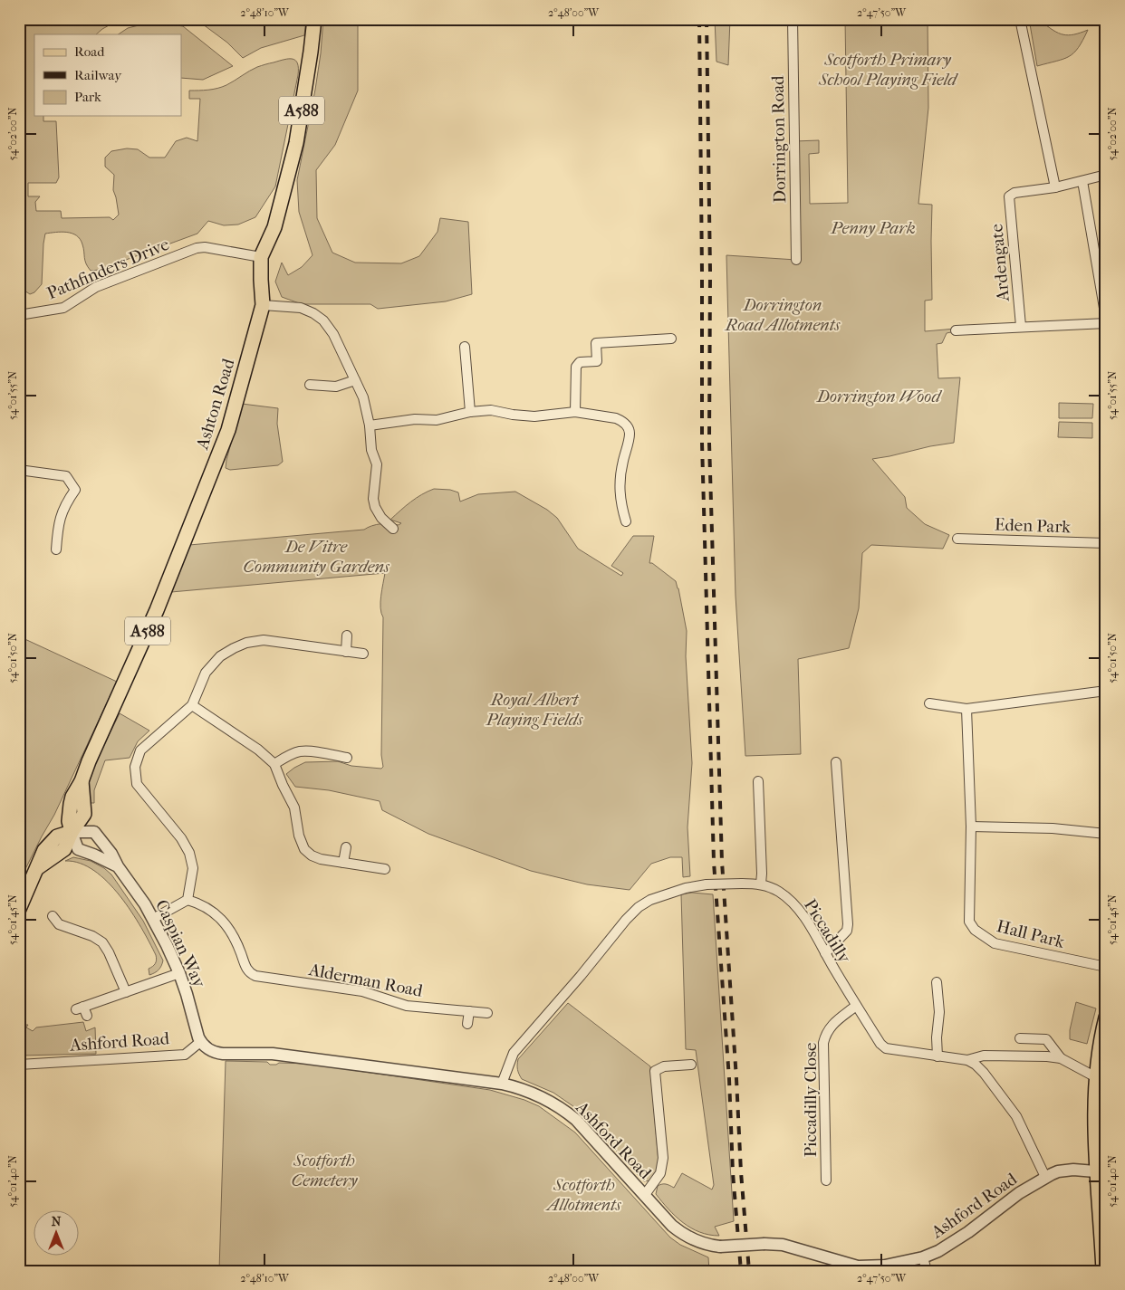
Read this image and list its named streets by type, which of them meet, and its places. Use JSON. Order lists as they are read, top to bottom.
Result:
{
  "streets": {
    "main road": ["A588", "Ashton Road"],
    "street": [
      "Dorrington Road",
      "Ardengate",
      "Pathfinders Drive",
      "Eden Park",
      "Piccadilly",
      "Hall Park",
      "Caspian Way",
      "Alderman Road",
      "Ashford Road",
      "Piccadilly Close"
    ]
  },
  "crossings": [
    ["Pathfinders Drive", "Ashton Road"],
    ["Ashton Road", "Caspian Way"],
    ["Piccadilly", "Ashford Road"],
    ["Piccadilly", "Piccadilly Close"],
    ["Caspian Way", "Ashford Road"]
  ],
  "parks": [
    "Scotforth Primary School Playing Field",
    "Penny Park",
    "Dorrington Road Allotments",
    "Dorrington Wood",
    "De Vitre Community Gardens",
    "Royal Albert Playing Fields",
    "Scotforth Cemetery",
    "Scotforth Allotments"
  ],
  "legend": ["Road", "Railway", "Park"],
  "north": "top",
  "coordinates": [
    "2°48'10\"W",
    "2°48'00\"W",
    "2°47'50\"W",
    "54°02'00\"N",
    "54°01'55\"N",
    "54°01'50\"N",
    "54°01'45\"N",
    "54°01'40\"N"
  ]
}
